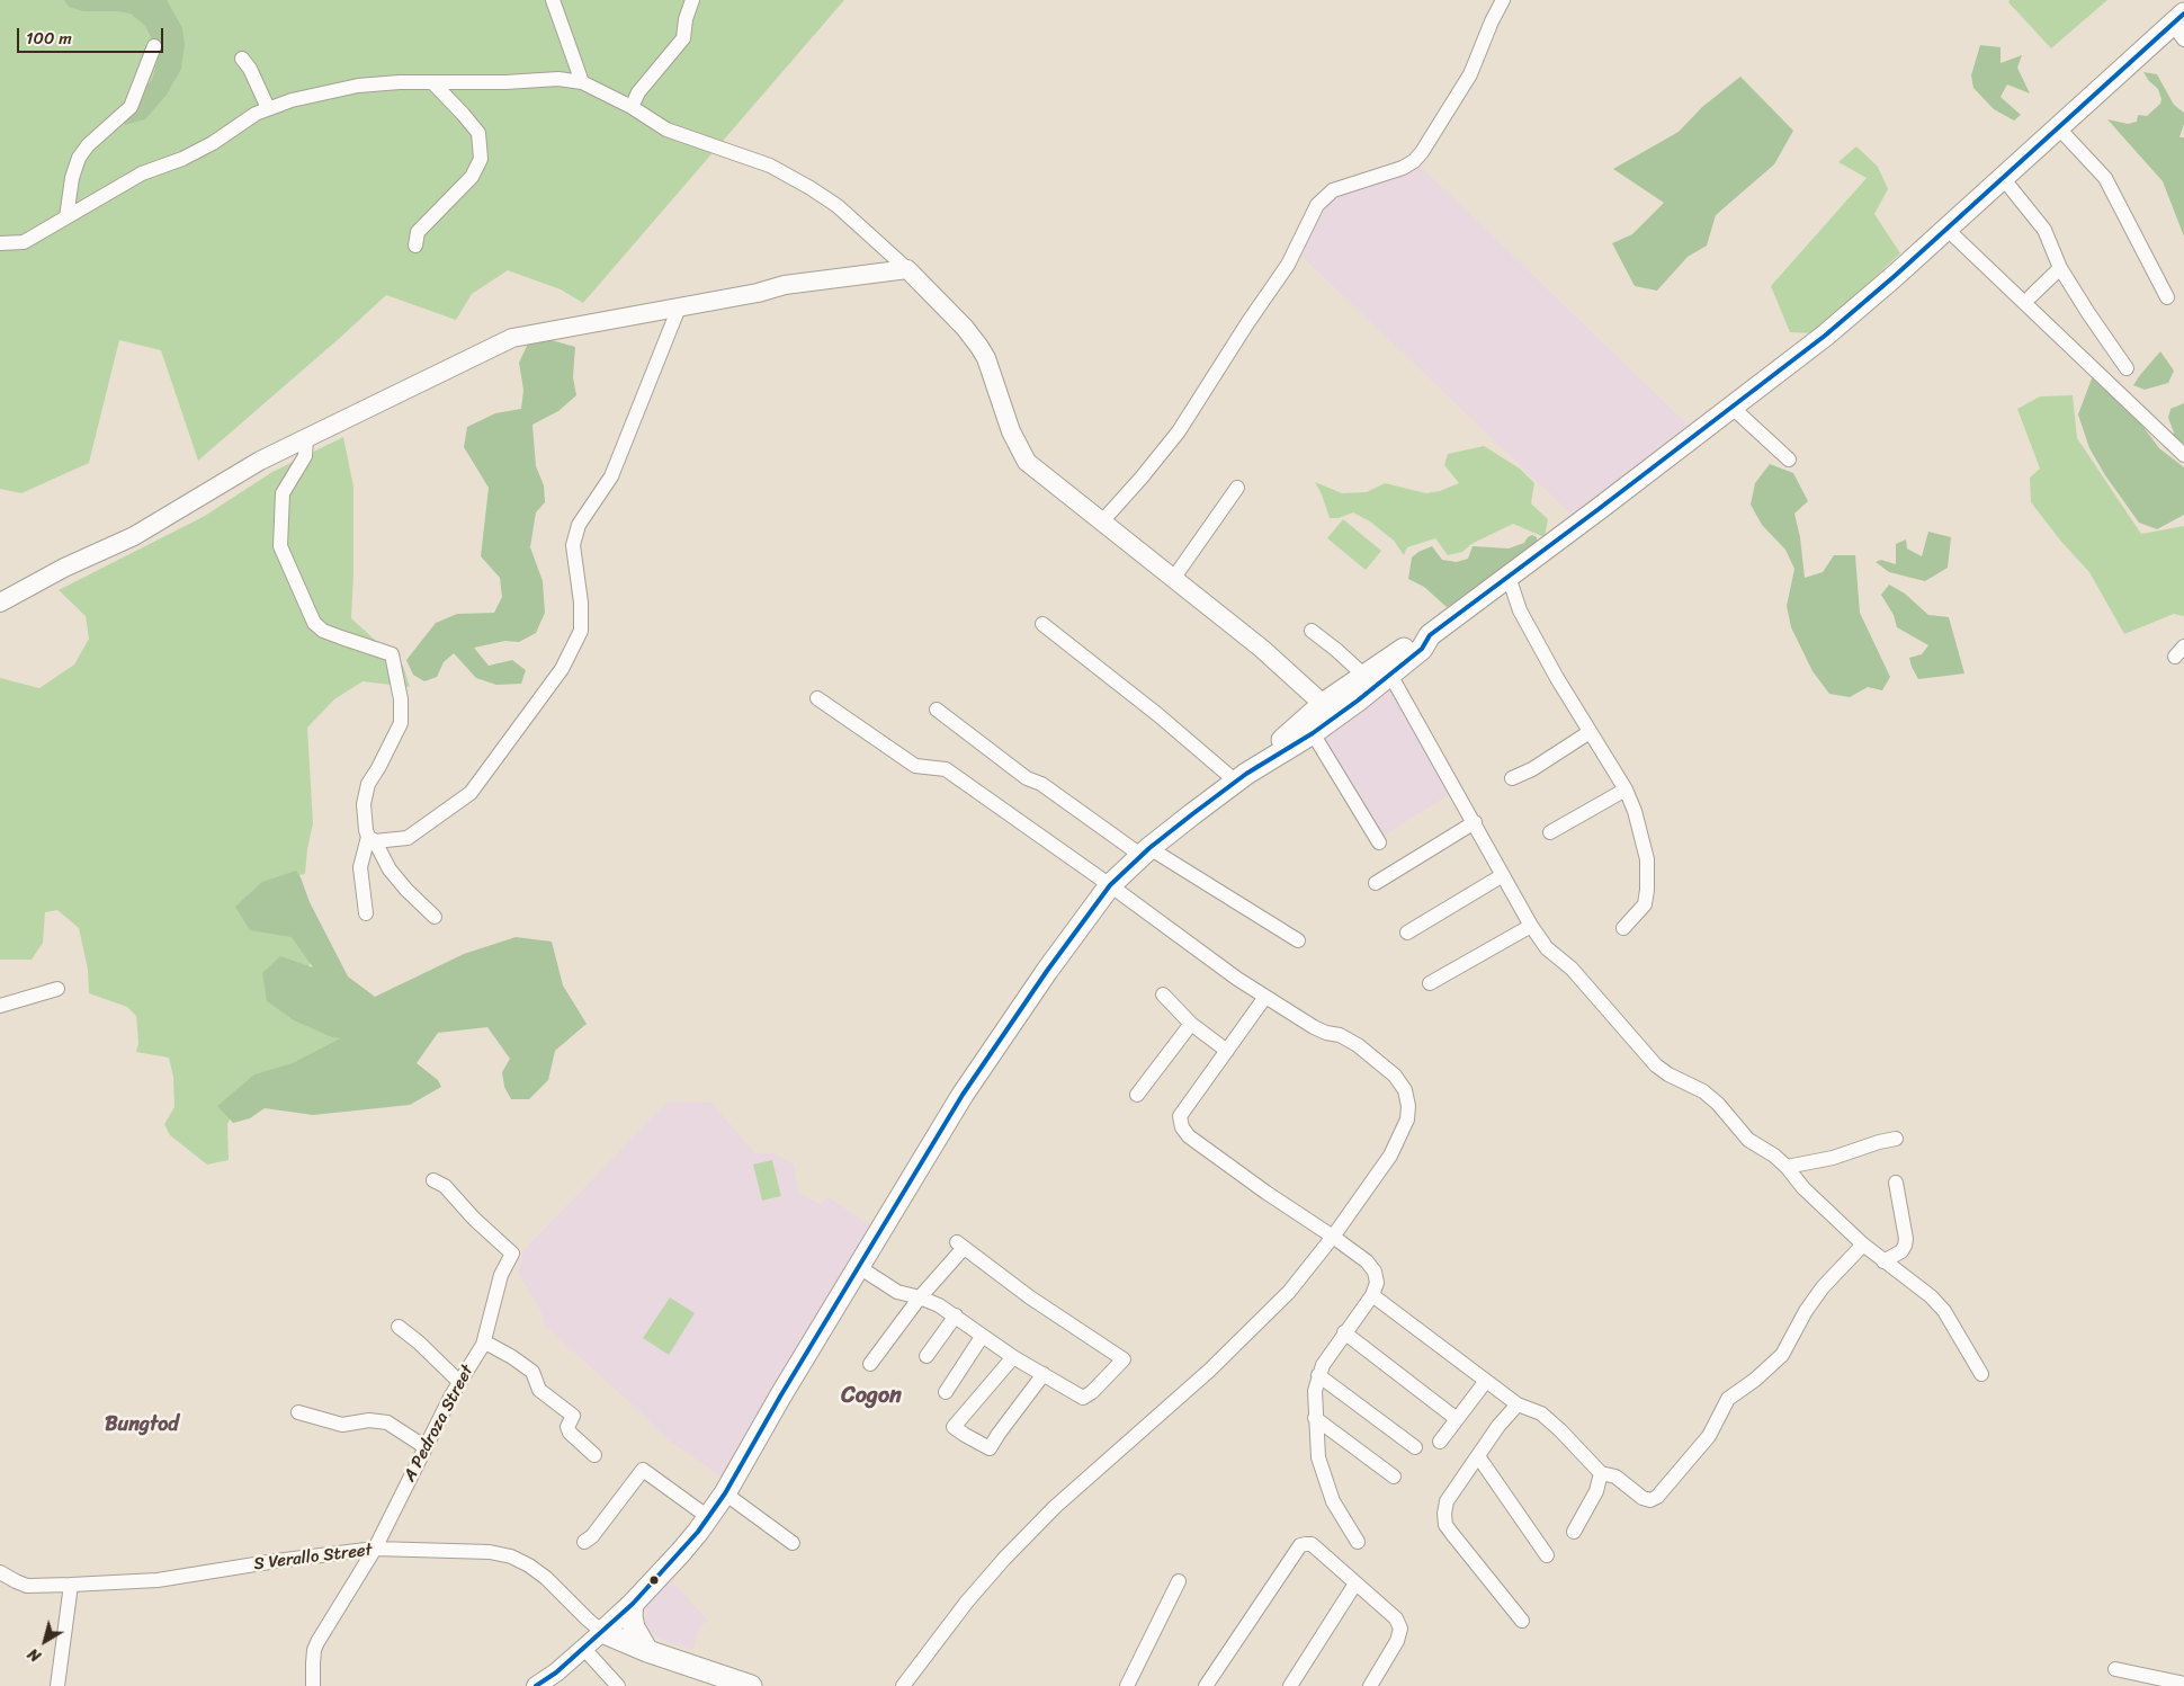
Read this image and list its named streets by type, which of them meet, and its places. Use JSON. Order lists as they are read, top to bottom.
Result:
{
  "streets": {
    "street": ["A Pedroza Street", "S Verallo Street"]
  },
  "crossings": [
    ["A Pedroza Street", "S Verallo Street"]
  ],
  "districts": ["Cogon", "Bungtod"],
  "scale_bar": "100 m",
  "north": "bottom left"
}
